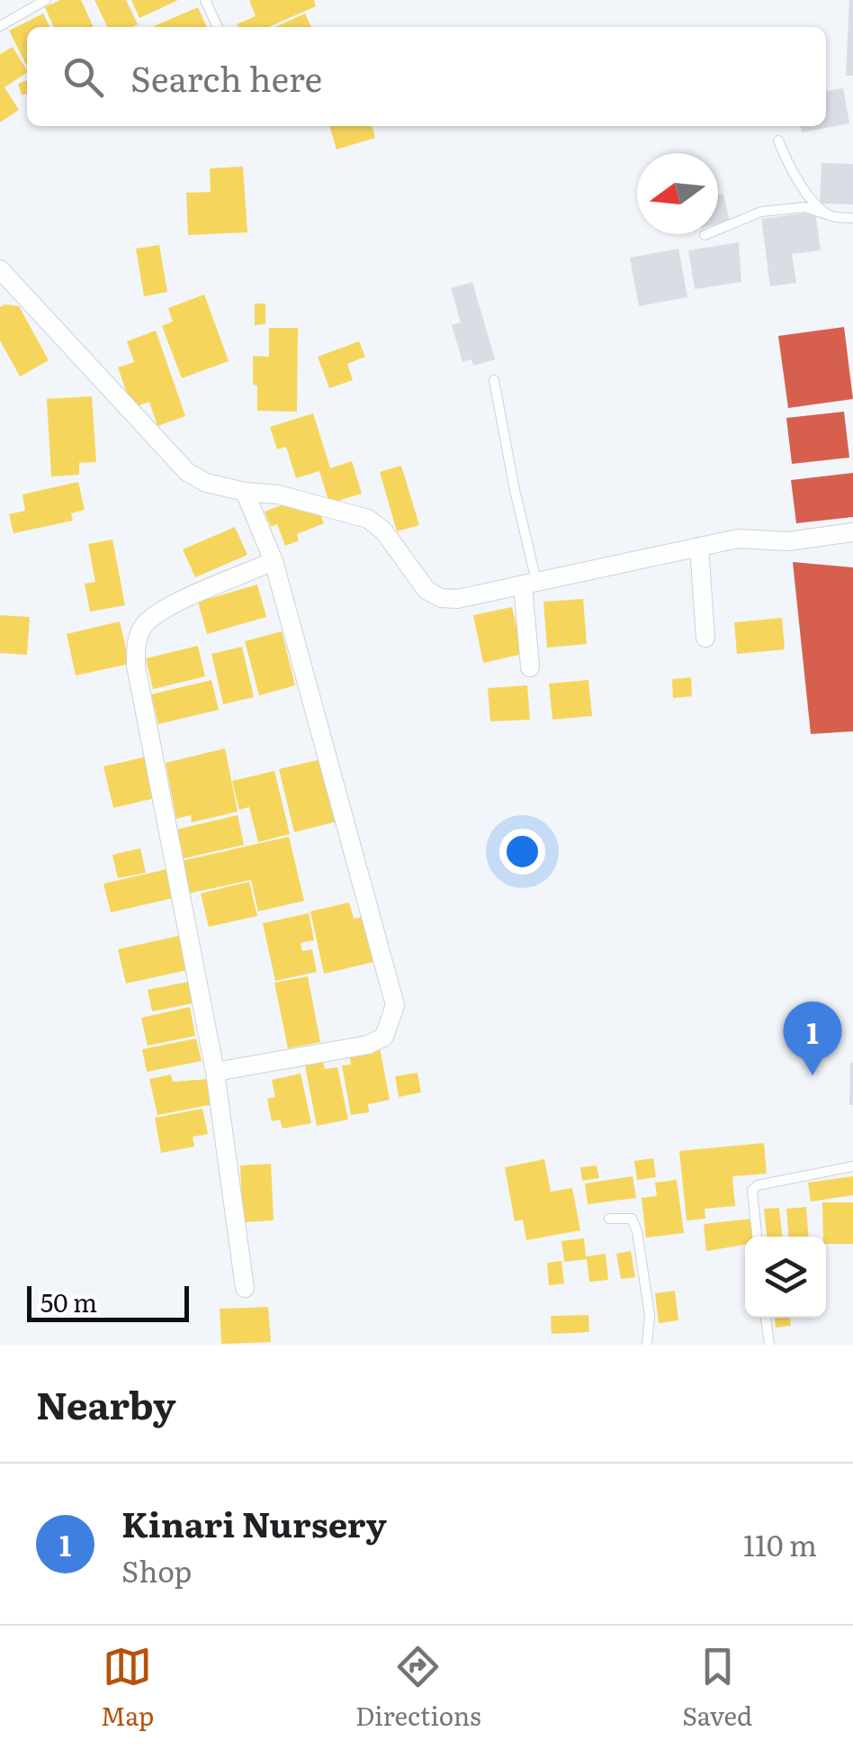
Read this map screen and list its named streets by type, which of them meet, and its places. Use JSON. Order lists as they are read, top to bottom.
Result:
{
  "scale_bar": "50 m",
  "north": "left",
  "page": {
    "search": "Search here",
    "pins": "1",
    "scale": "50 m",
    "heading": "Nearby",
    "list": [
      {
        "mark": "1",
        "name": "Kinari Nursery",
        "note": "Shop",
        "value": "110 m"
      }
    ],
    "nav": ["Map", "Directions", "Saved"]
  }
}
